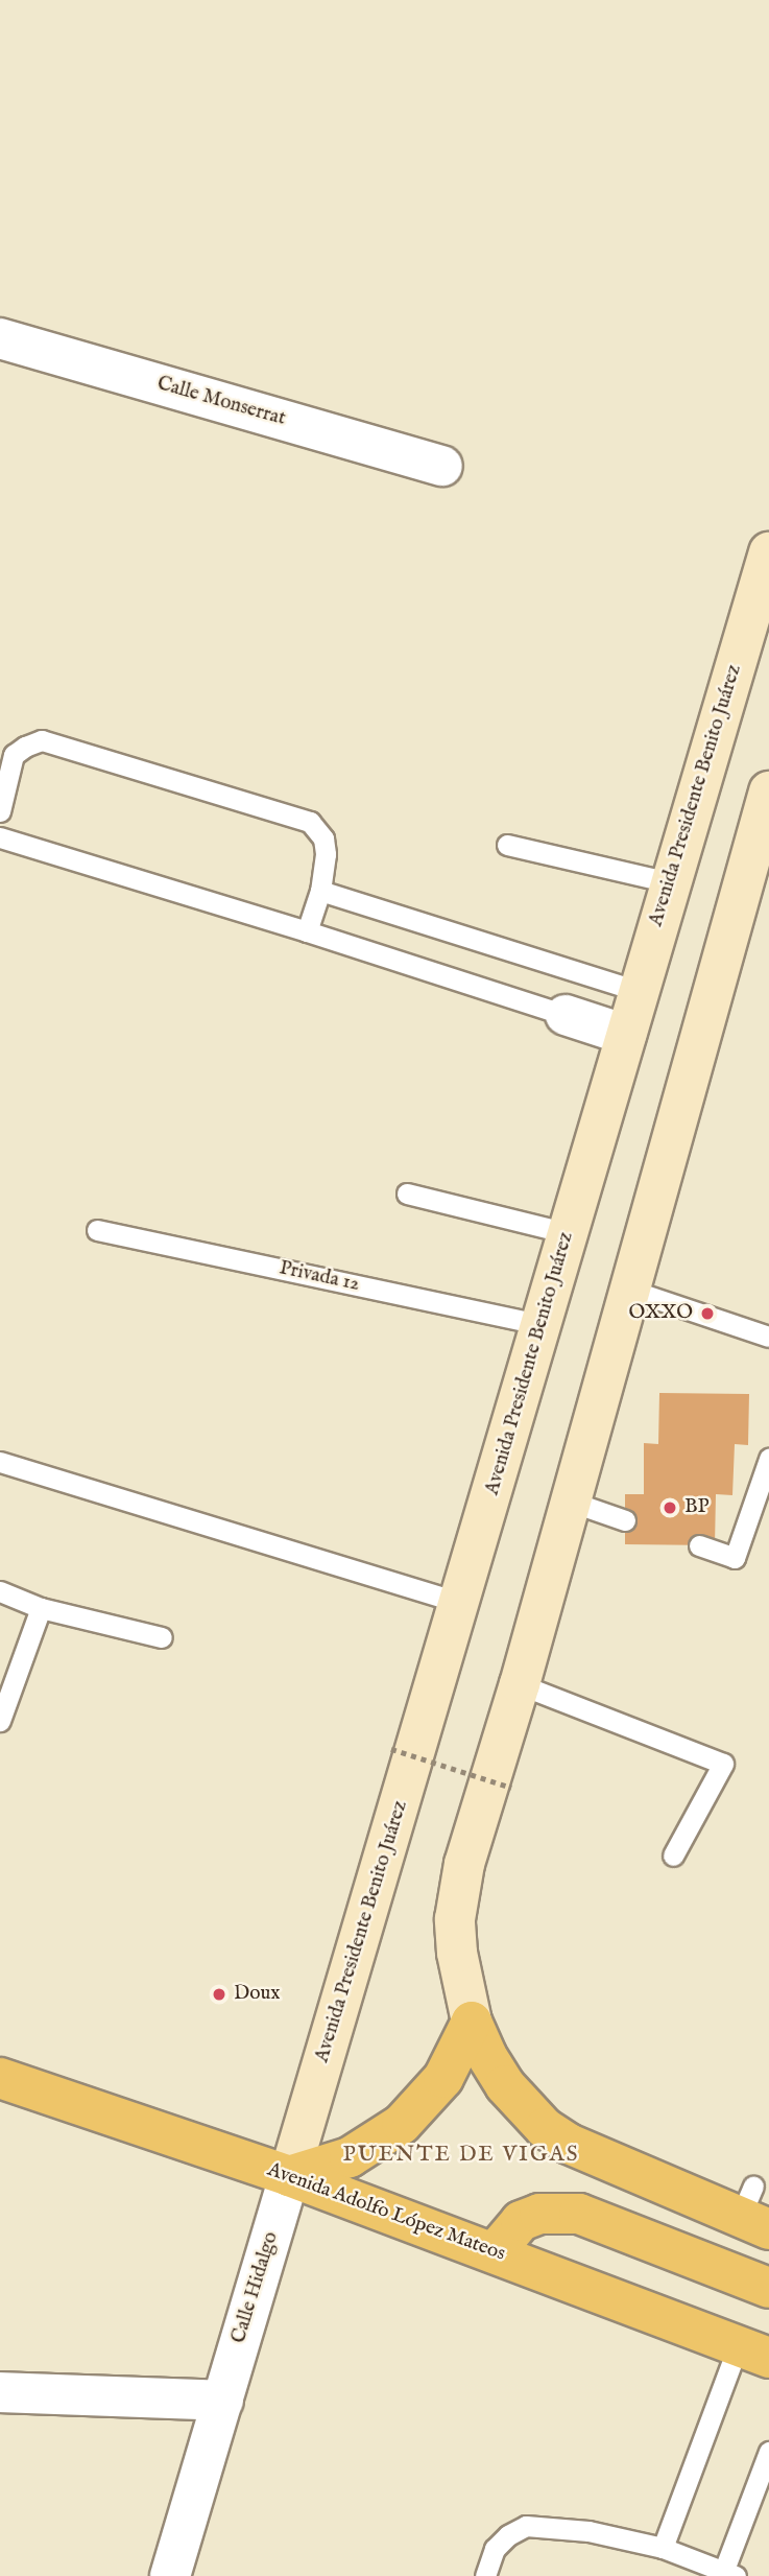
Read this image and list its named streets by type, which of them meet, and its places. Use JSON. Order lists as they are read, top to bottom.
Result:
{
  "streets": {
    "main road": ["Avenida Presidente Benito Juárez", "Avenida Adolfo López Mateos"],
    "street": ["Calle Monserrat", "Calle Hidalgo"],
    "lane": ["Privada 12"]
  },
  "crossings": [
    ["Avenida Presidente Benito Juárez", "Privada 12"],
    ["Avenida Presidente Benito Juárez", "Avenida Adolfo López Mateos"],
    ["Avenida Presidente Benito Juárez", "Calle Hidalgo"],
    ["Avenida Adolfo López Mateos", "Calle Hidalgo"]
  ],
  "districts": ["PUENTE DE VIGAS"],
  "places": ["OXXO", "BP", "Doux"]
}
